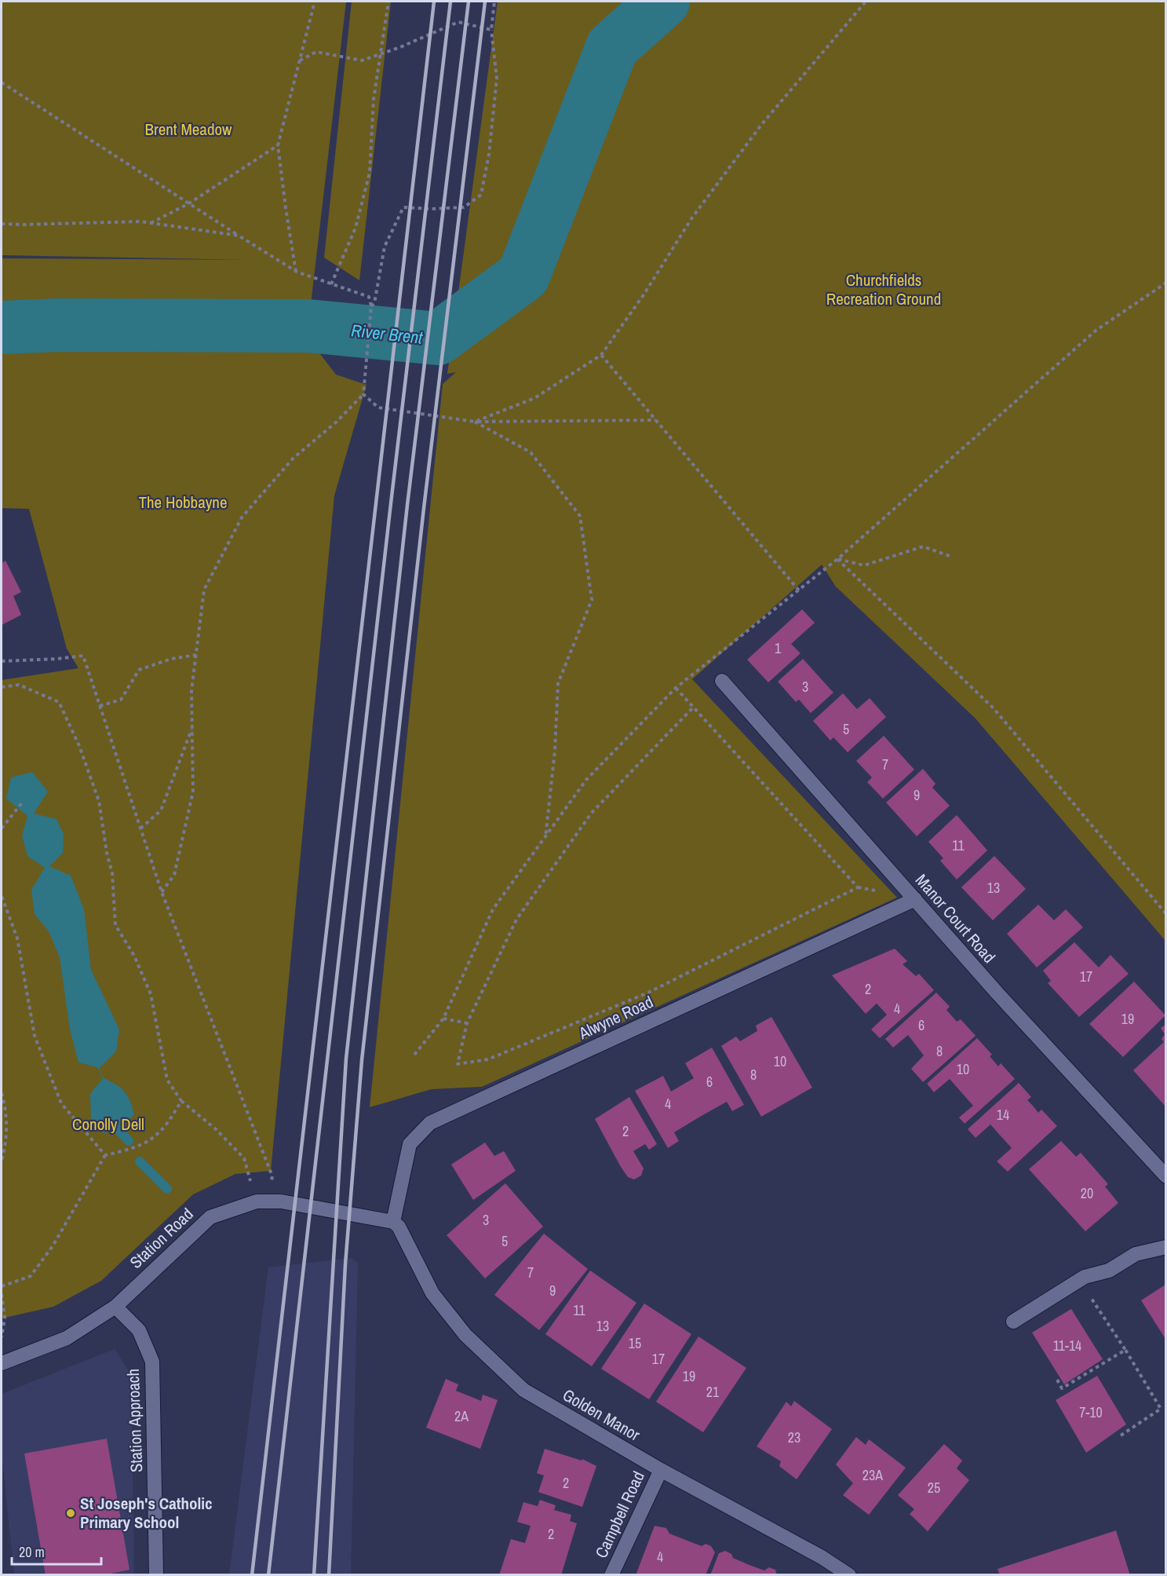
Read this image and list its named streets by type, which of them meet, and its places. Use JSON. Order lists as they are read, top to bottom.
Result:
{
  "streets": {
    "street": [
      "Manor Court Road",
      "Alwyne Road",
      "Station Road",
      "Golden Manor",
      "Station Approach",
      "Campbell Road"
    ]
  },
  "crossings": [
    ["Manor Court Road", "Alwyne Road"],
    ["Alwyne Road", "Station Road"],
    ["Alwyne Road", "Golden Manor"],
    ["Station Road", "Golden Manor"],
    ["Station Road", "Station Approach"],
    ["Golden Manor", "Campbell Road"]
  ],
  "water": ["River Brent"],
  "parks": [
    "Brent Meadow",
    "Churchfields Recreation Ground",
    "The Hobbayne",
    "Conolly Dell"
  ],
  "places": ["St Joseph's Catholic Primary School"],
  "house_numbers": [
    "1",
    "3",
    "5",
    "7",
    "9",
    "11",
    "13",
    "17",
    "2",
    "4",
    "19",
    "6",
    "8",
    "10",
    "10",
    "8",
    "6",
    "4",
    "14",
    "2",
    "20",
    "3",
    "5",
    "7",
    "9",
    "11",
    "13",
    "15",
    "11-14",
    "17",
    "19",
    "21",
    "7-10",
    "2A",
    "23",
    "23A",
    "2",
    "25",
    "2",
    "4"
  ],
  "scale_bar": "20 m"
}
